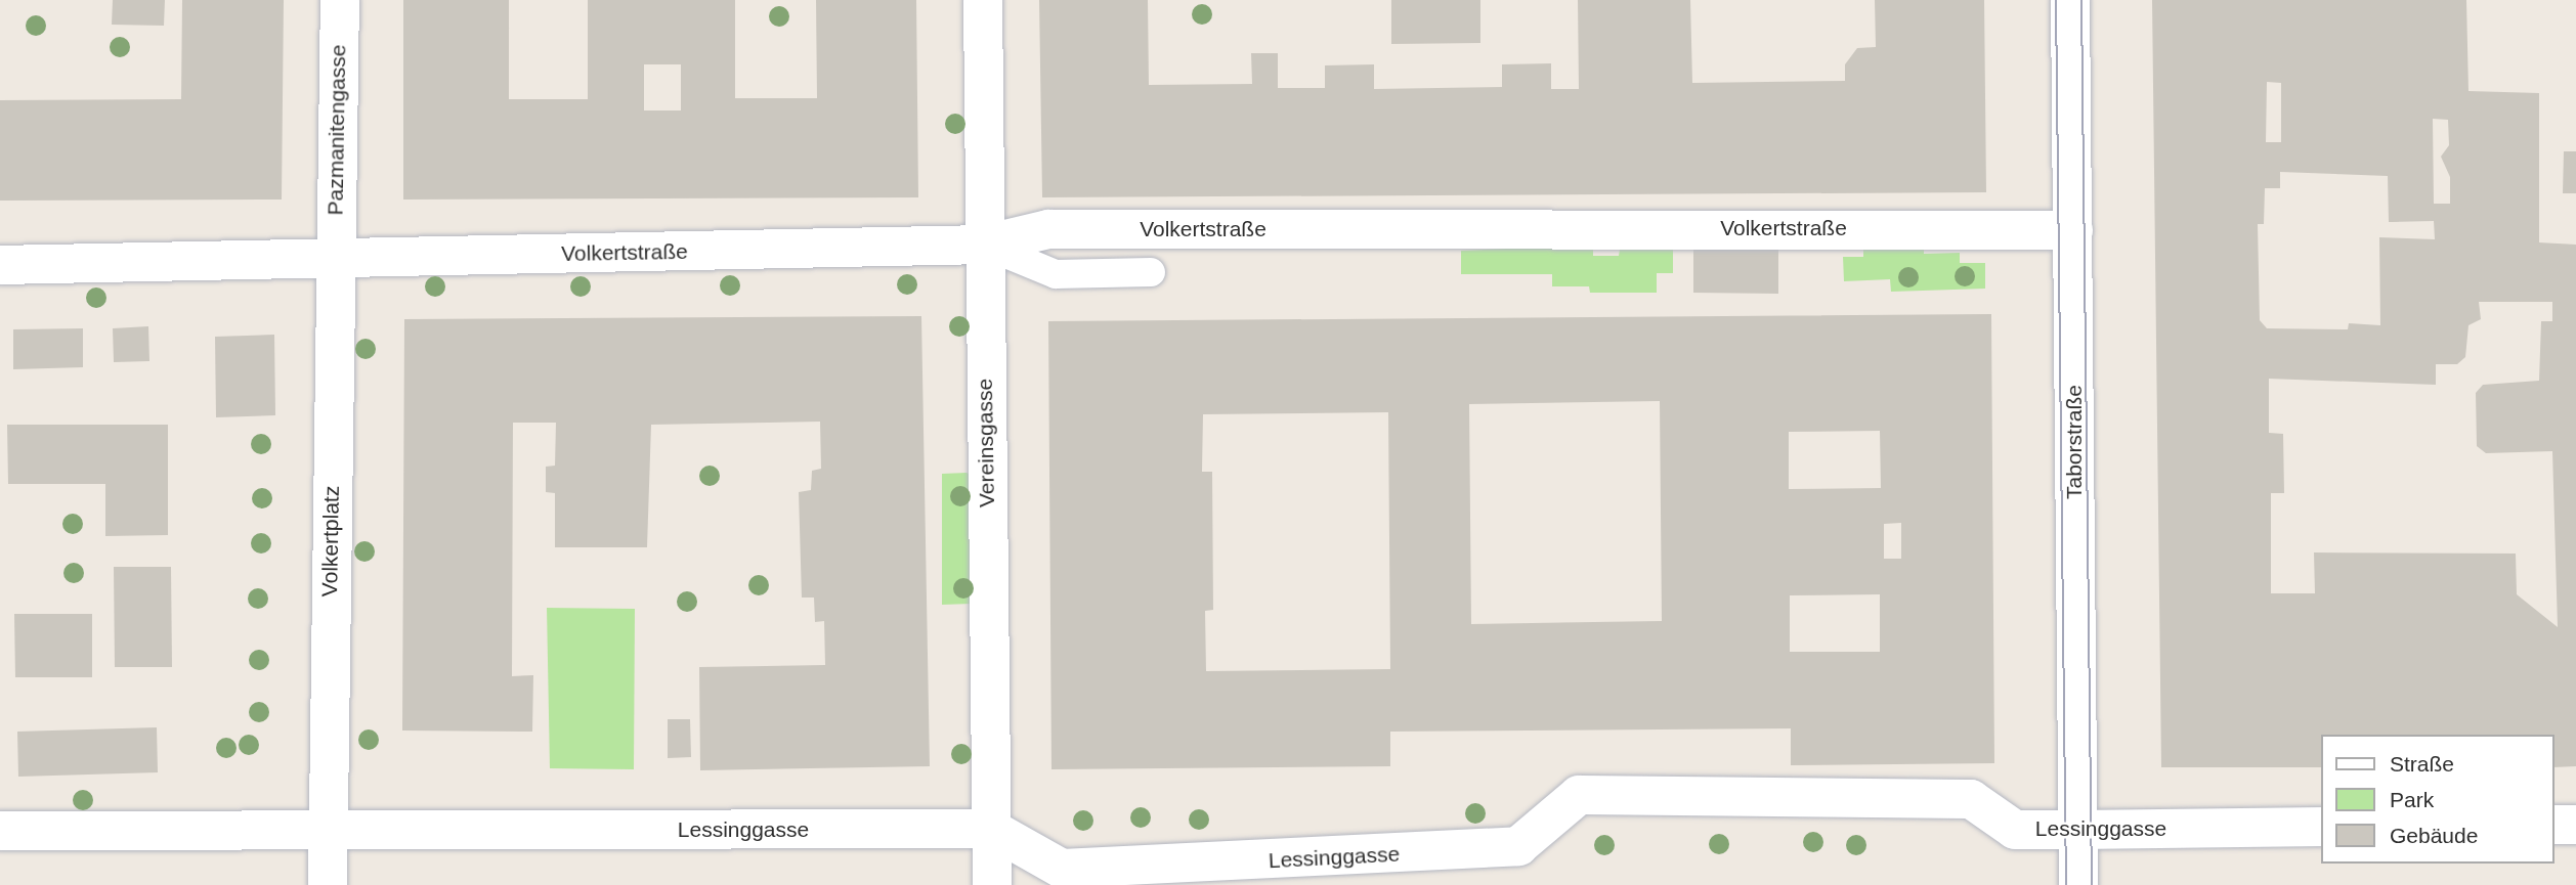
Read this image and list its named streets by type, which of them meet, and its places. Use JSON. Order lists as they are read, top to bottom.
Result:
{
  "streets": {
    "street": [
      "Pazmanitengasse",
      "Volkertstraße",
      "Taborstraße",
      "Vereinsgasse",
      "Volkertplatz",
      "Lessinggasse"
    ]
  },
  "crossings": [
    ["Pazmanitengasse", "Volkertstraße"],
    ["Pazmanitengasse", "Volkertplatz"],
    ["Volkertstraße", "Taborstraße"],
    ["Volkertstraße", "Vereinsgasse"],
    ["Volkertstraße", "Volkertplatz"],
    ["Taborstraße", "Lessinggasse"],
    ["Vereinsgasse", "Lessinggasse"],
    ["Volkertplatz", "Lessinggasse"]
  ],
  "legend": ["Straße", "Park", "Gebäude"]
}
